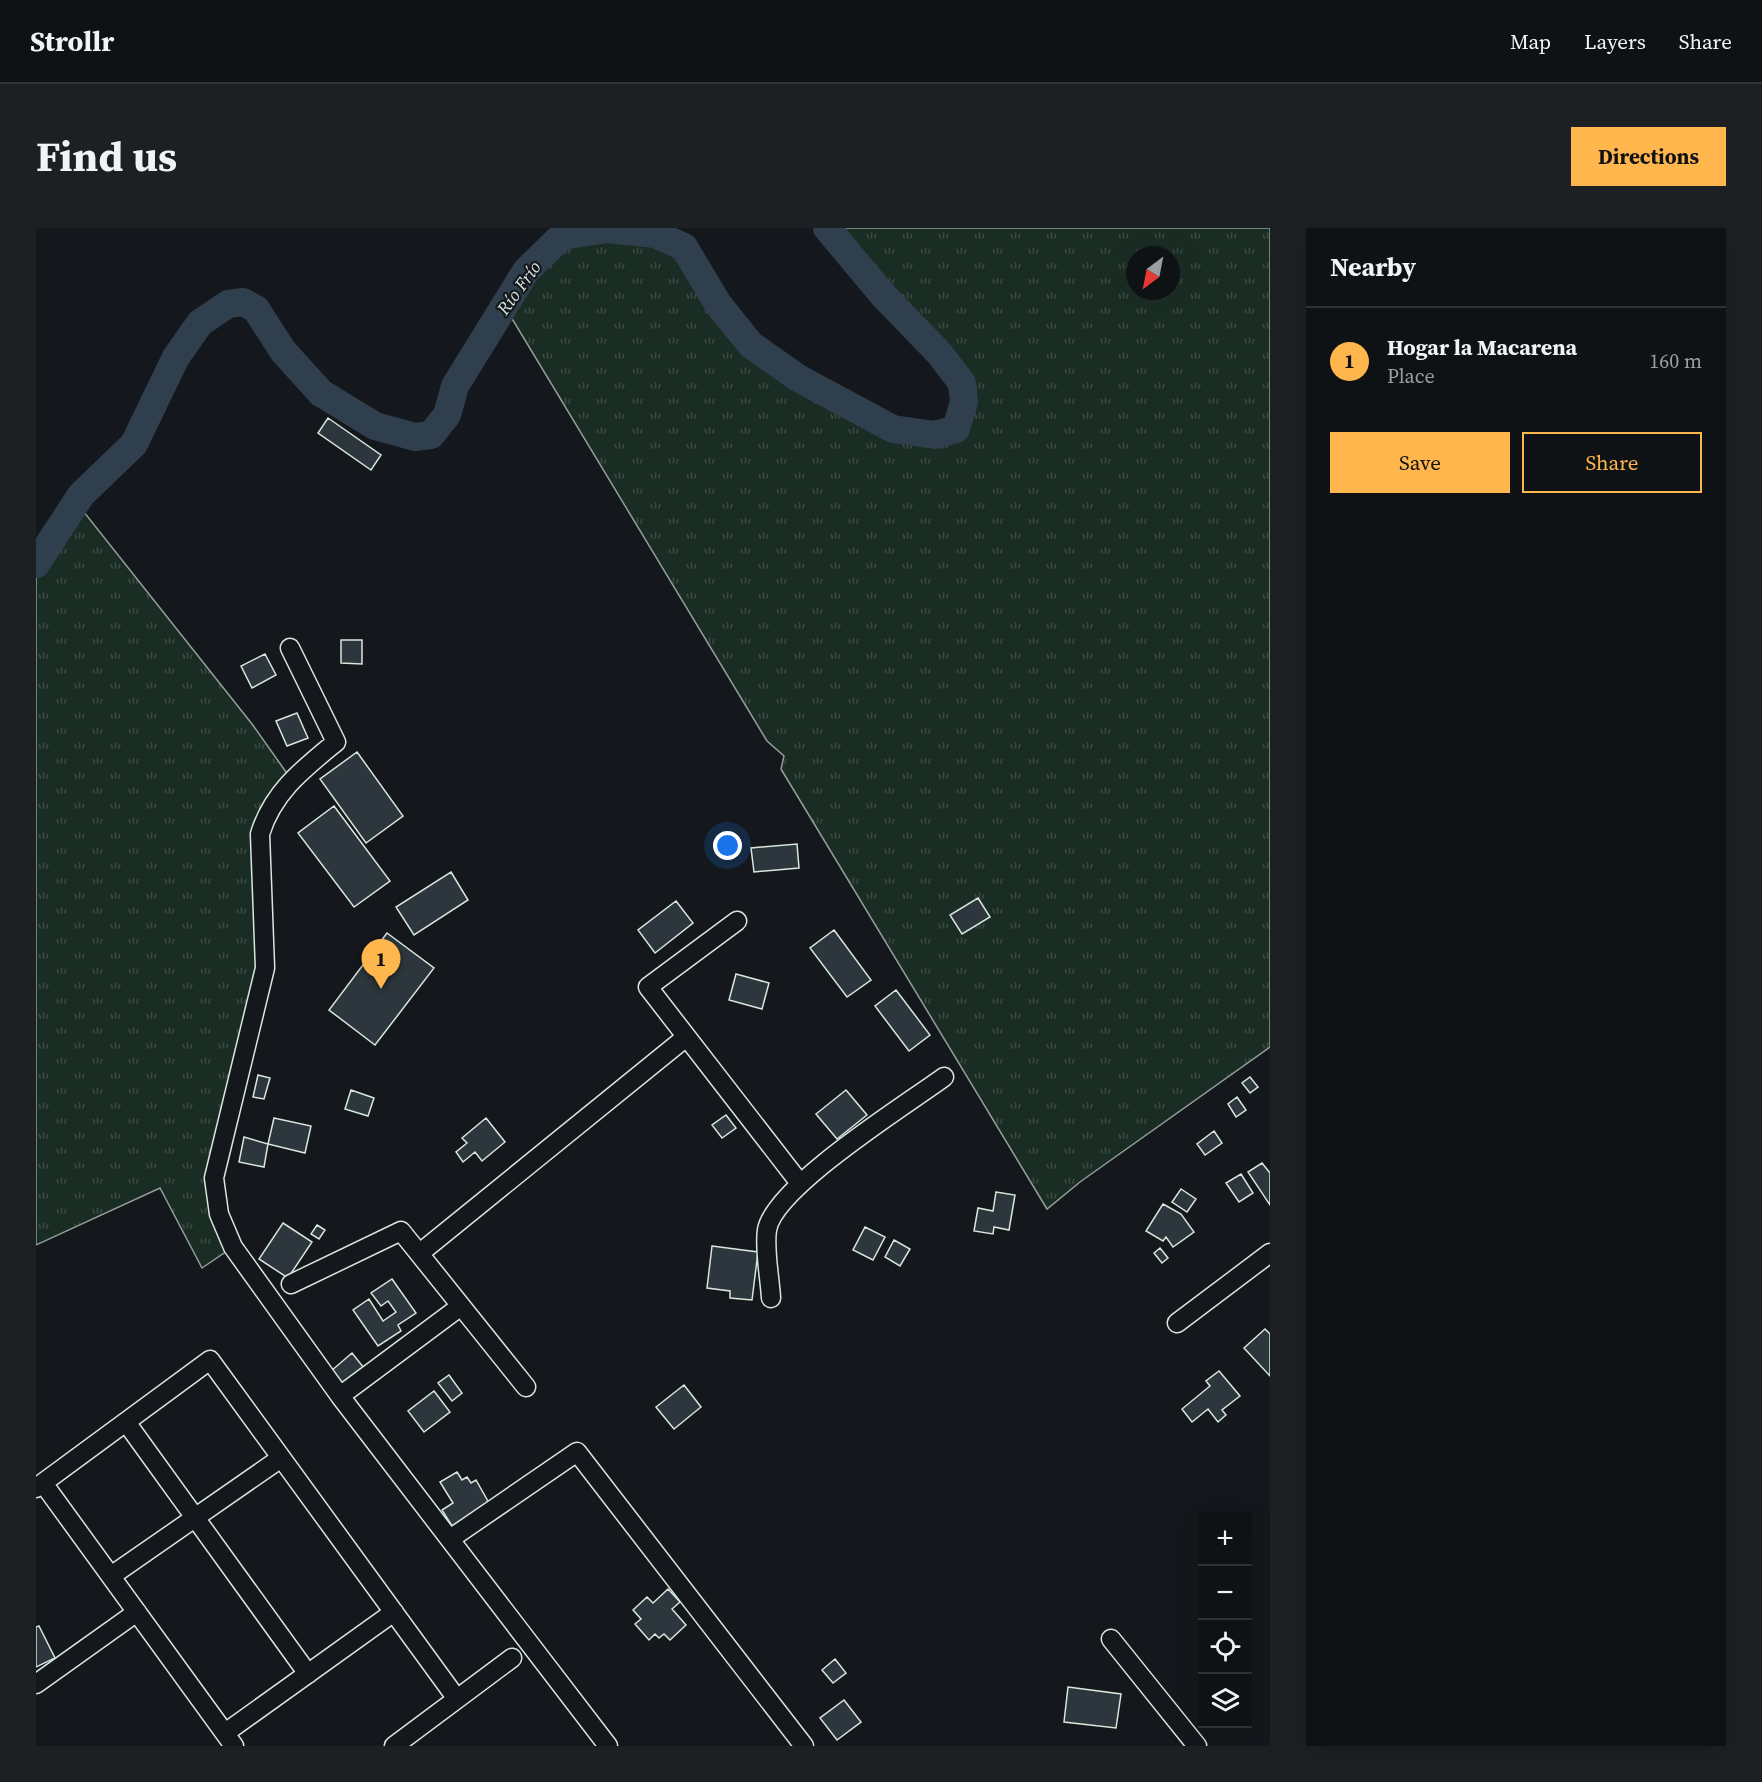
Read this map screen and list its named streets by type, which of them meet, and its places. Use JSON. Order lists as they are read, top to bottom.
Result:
{
  "water": ["Río Frío"],
  "north": "bottom left",
  "page": {
    "header": "Strollr",
    "nav": ["Map", "Layers", "Share"],
    "title": "Find us",
    "buttons": [
      "Directions",
      ["Save", "Share"]
    ],
    "heading": "Nearby",
    "list": [
      {
        "mark": "1",
        "name": "Hogar la Macarena",
        "note": "Place",
        "value": "160 m"
      }
    ],
    "pins": "1",
    "map_buttons": ["+", "−"]
  }
}
